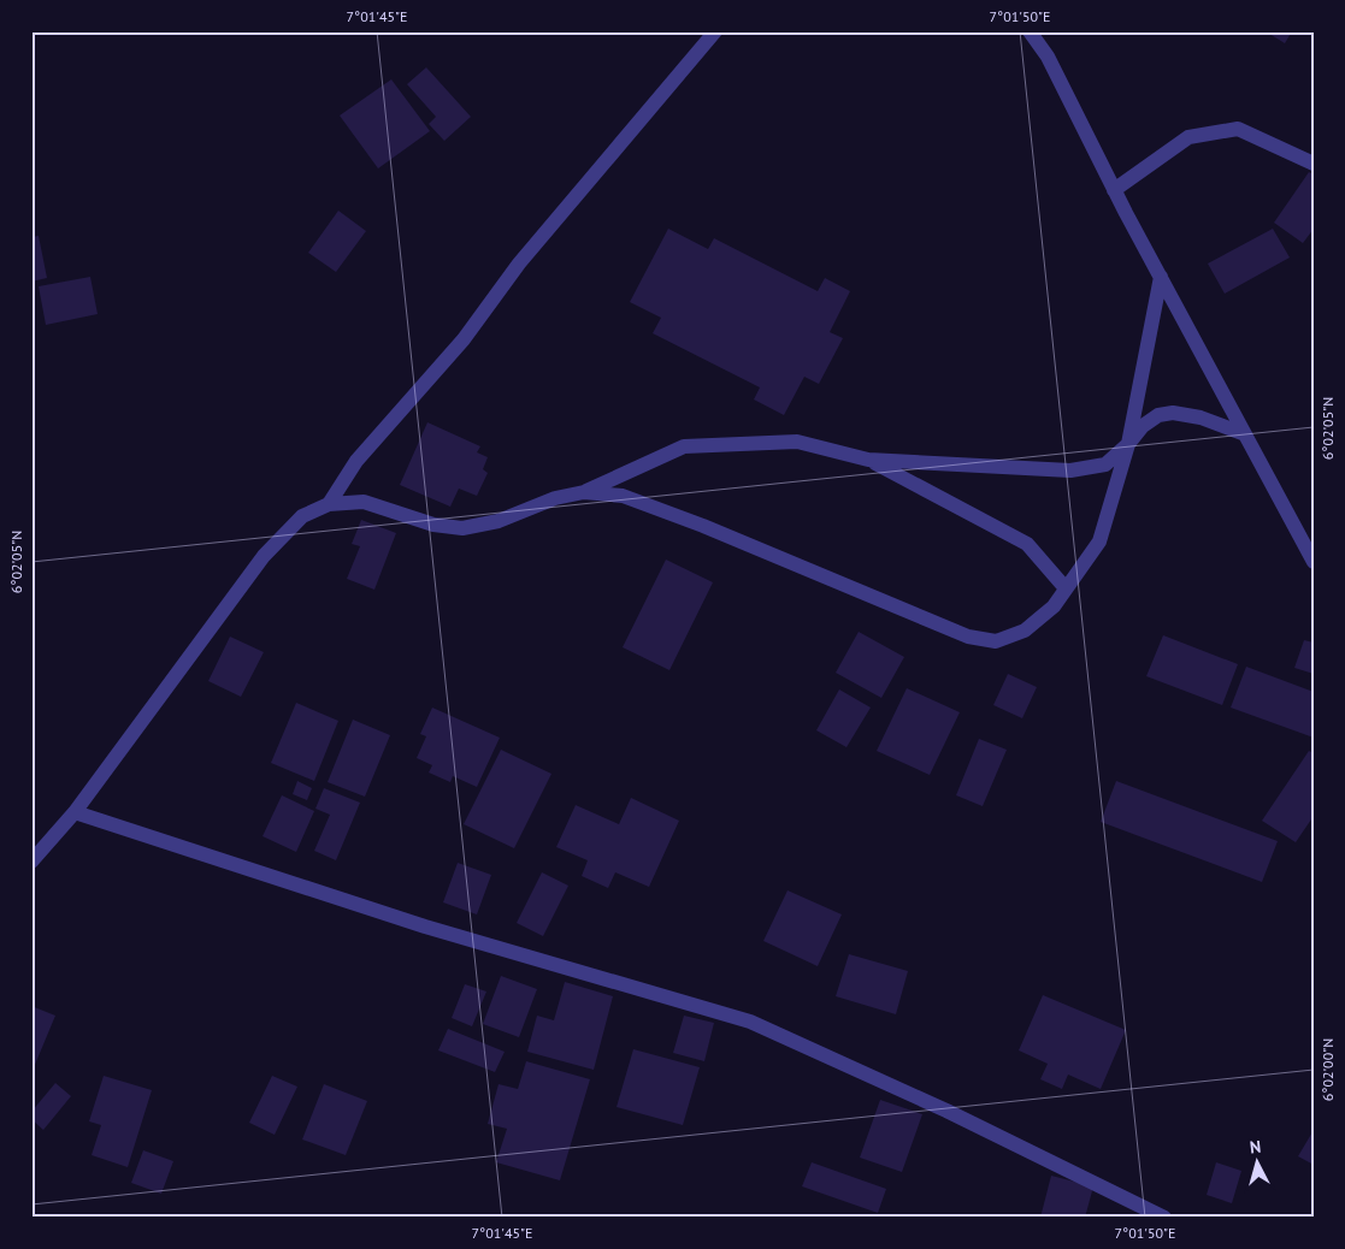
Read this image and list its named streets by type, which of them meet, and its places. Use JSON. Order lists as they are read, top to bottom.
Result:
{
  "north": "top",
  "coordinates": [
    "7°01'45\"E",
    "7°01'50\"E",
    "6°02'05\"N",
    "6°02'00\"N"
  ]
}
